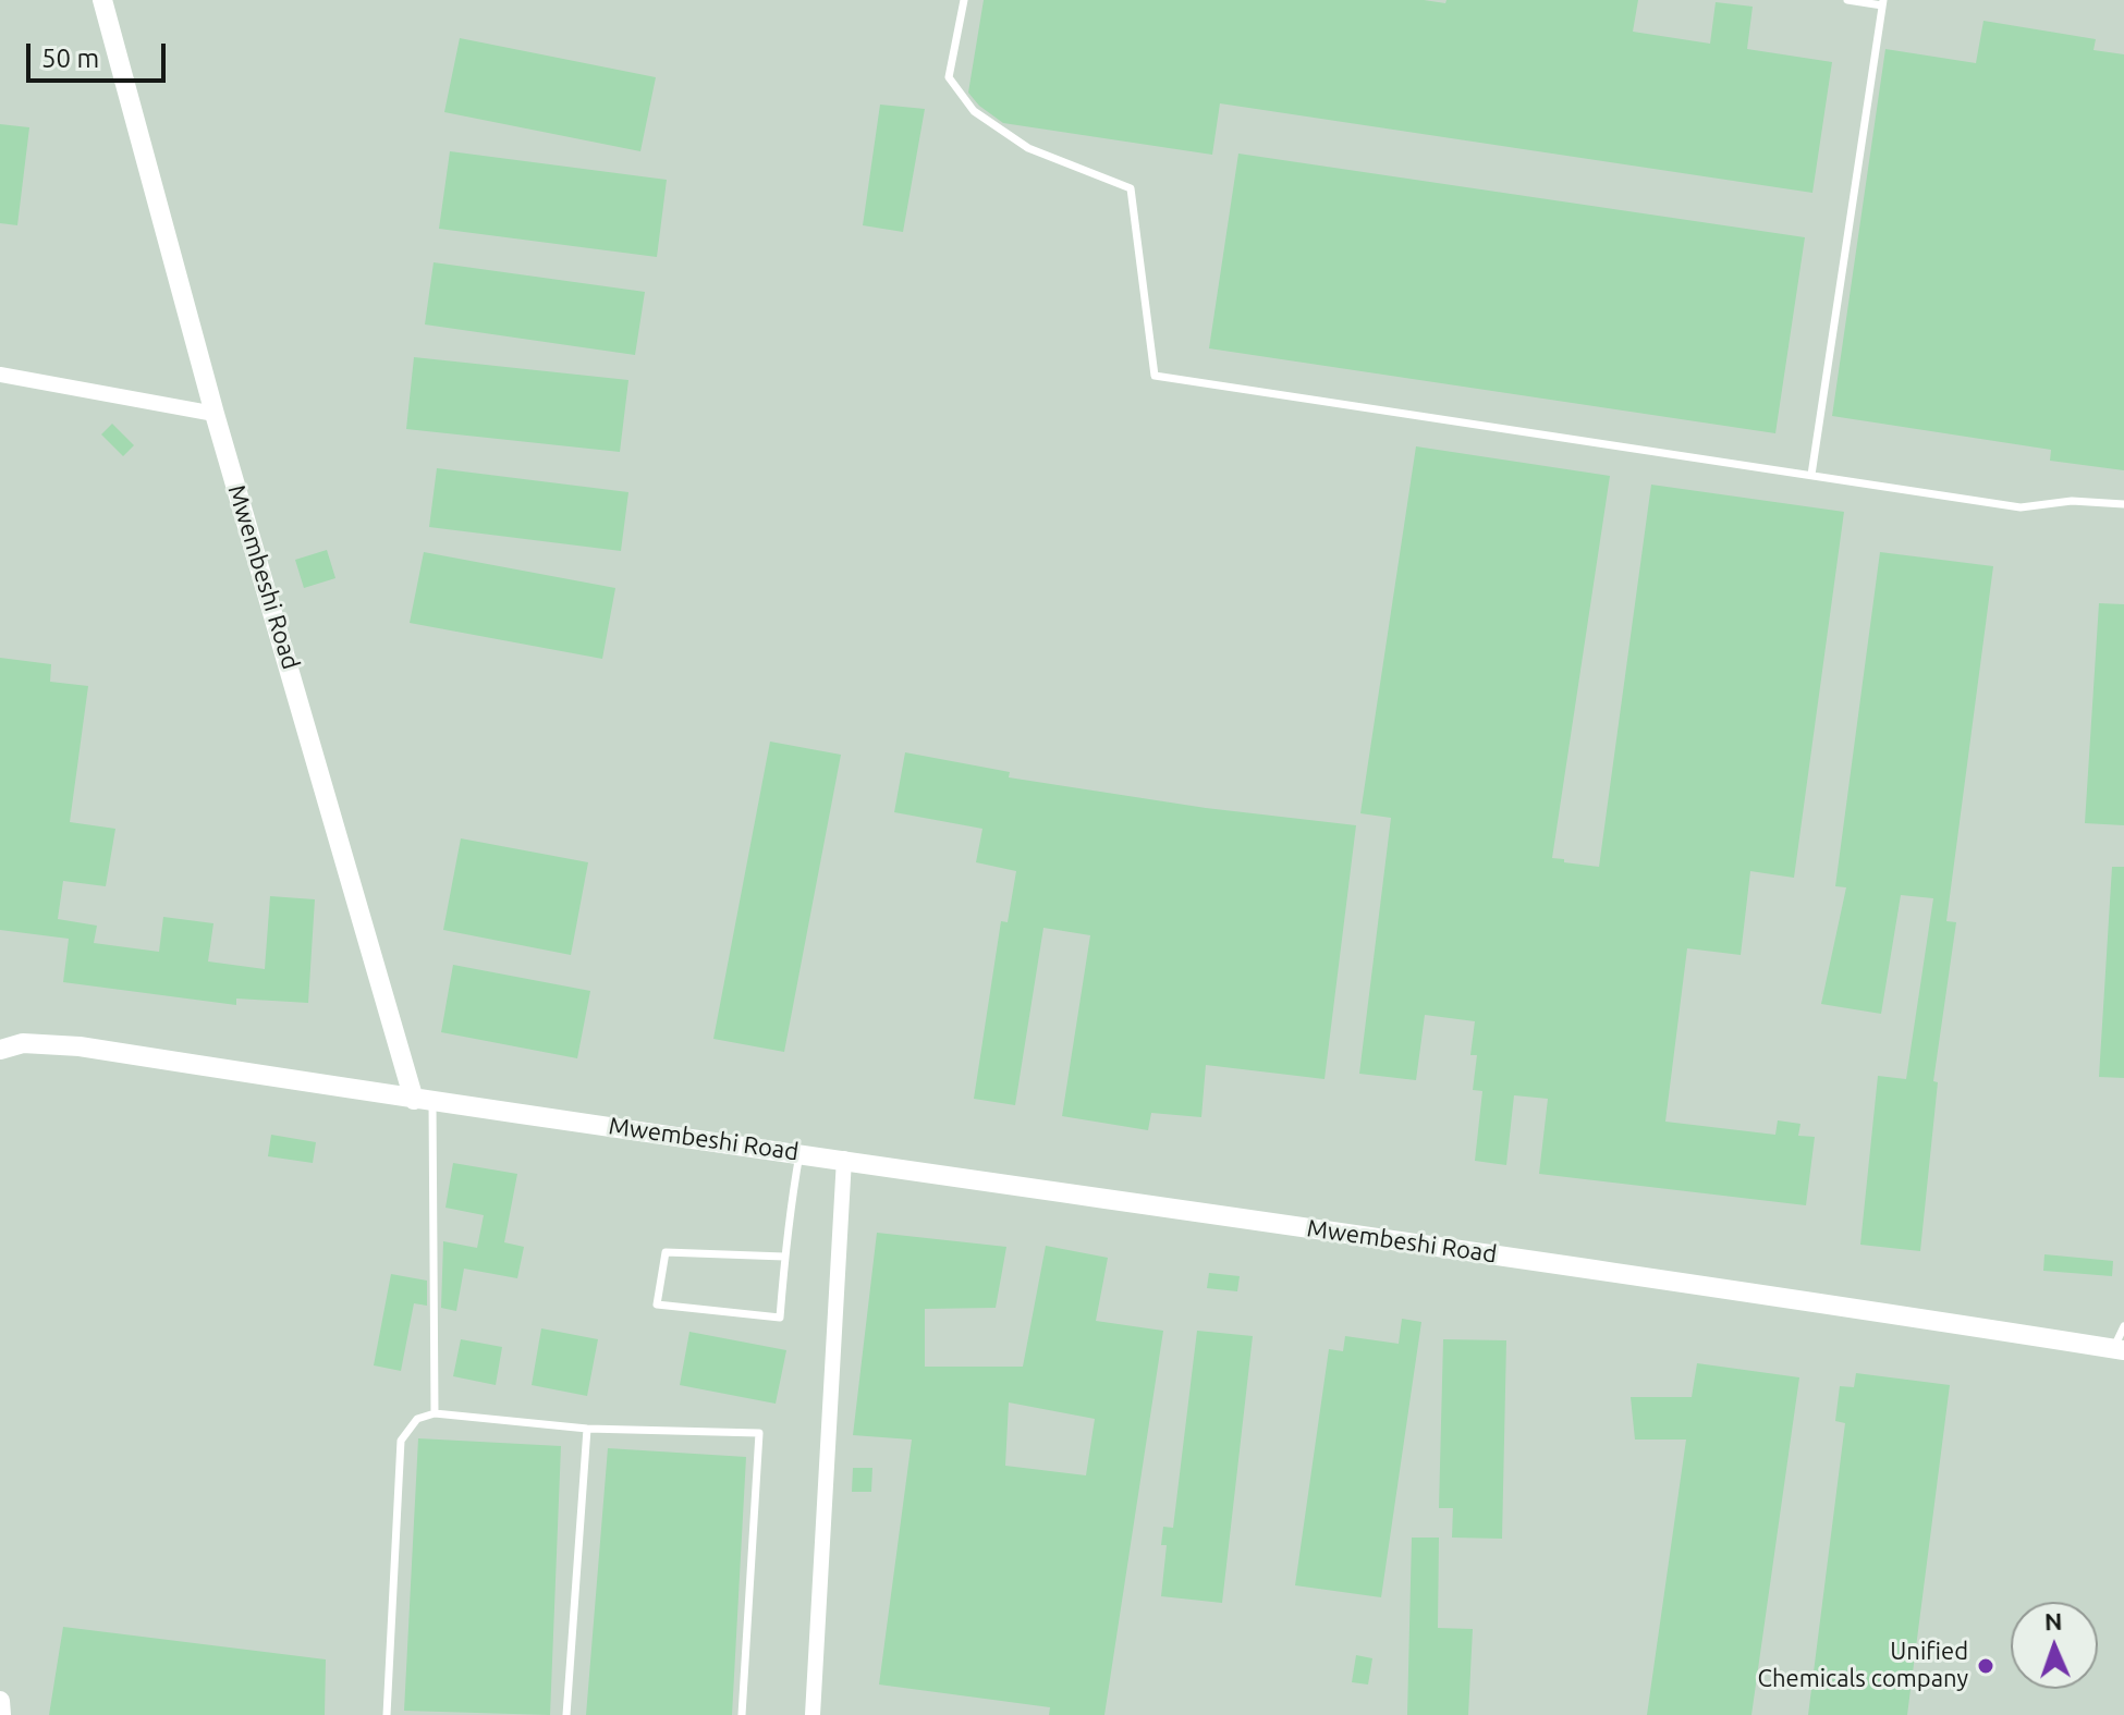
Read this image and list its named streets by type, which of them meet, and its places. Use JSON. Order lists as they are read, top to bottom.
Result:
{
  "streets": {
    "street": ["Mwembeshi Road"]
  },
  "places": ["Unified Chemicals company"],
  "scale_bar": "50 m",
  "north": "top"
}
